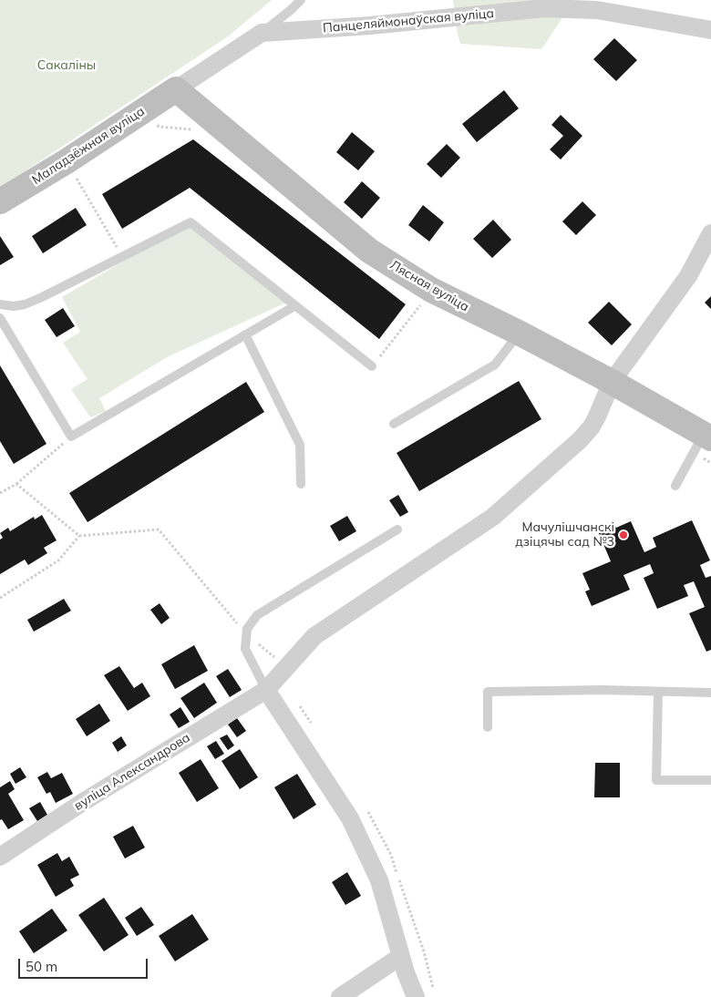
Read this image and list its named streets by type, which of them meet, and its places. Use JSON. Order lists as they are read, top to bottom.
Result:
{
  "streets": {
    "main road": ["Маладзёжная вуліца", "Лясная вуліца"],
    "street": ["Панцеляймонаўская вуліца", "вуліца Александрова"]
  },
  "crossings": [
    ["Панцеляймонаўская вуліца", "Маладзёжная вуліца"],
    ["Панцеляймонаўская вуліца", "Лясная вуліца"],
    ["Маладзёжная вуліца", "Лясная вуліца"],
    ["Лясная вуліца", "вуліца Александрова"]
  ],
  "parks": ["Сакаліны"],
  "places": ["Мачулішчанскі дзіцячы сад №3"],
  "scale_bar": "50 m"
}
